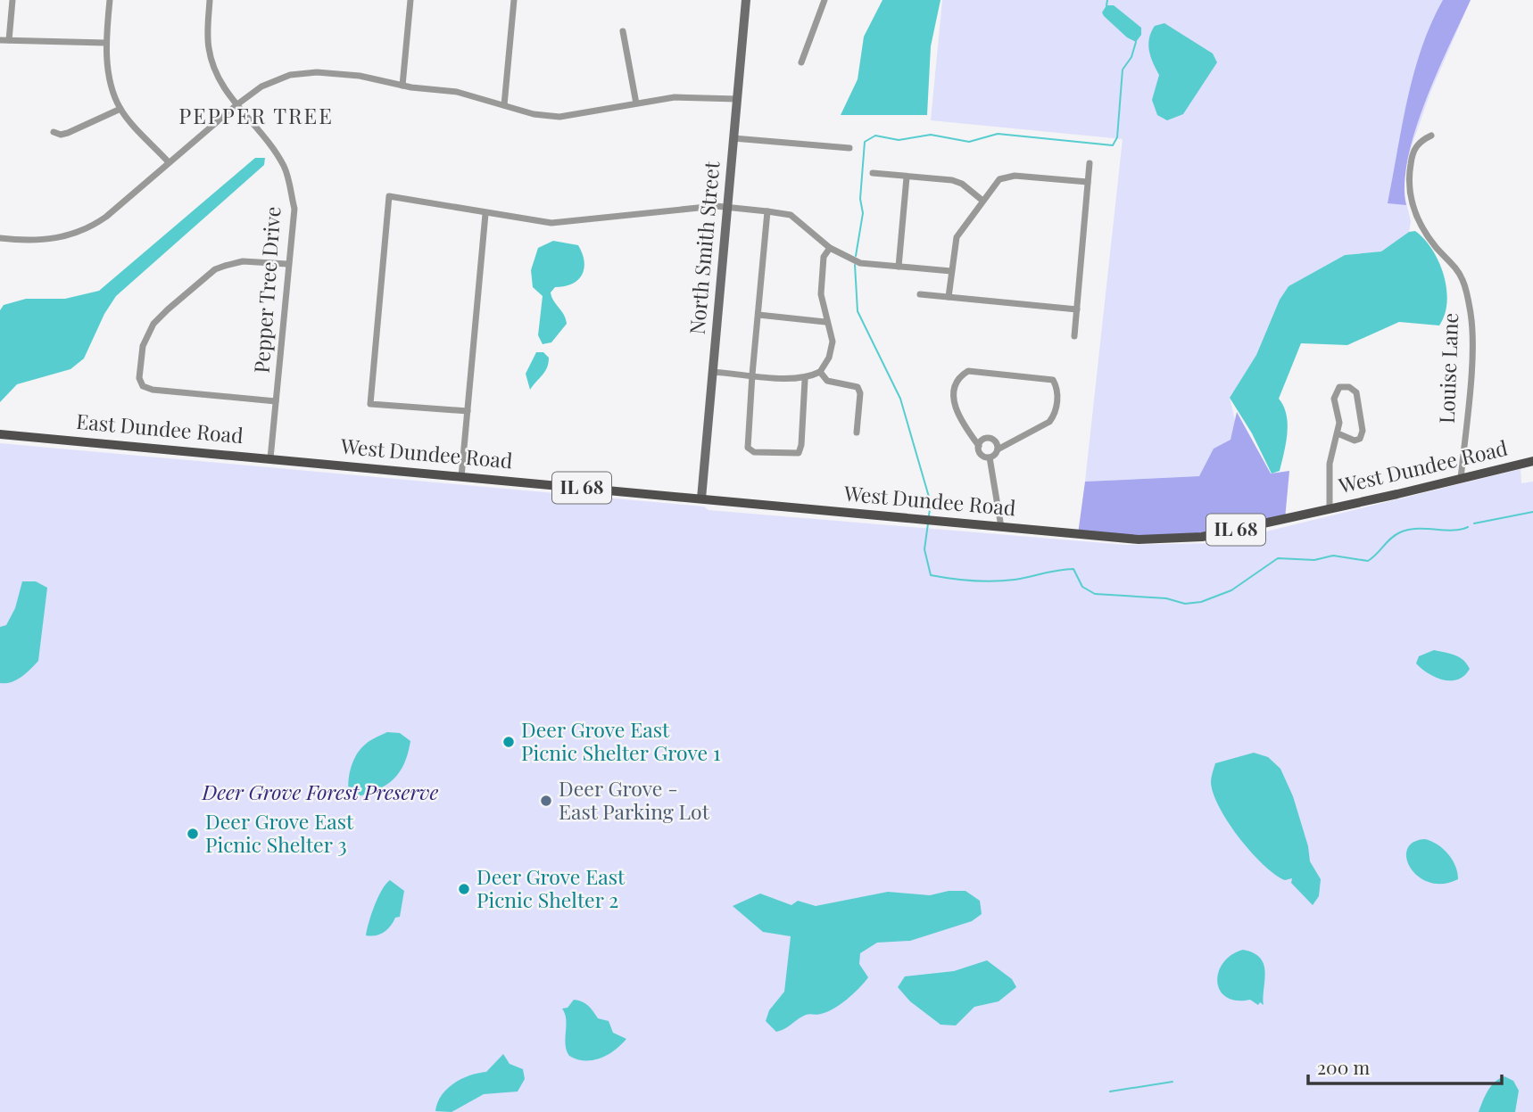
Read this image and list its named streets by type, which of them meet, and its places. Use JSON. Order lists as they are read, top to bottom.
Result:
{
  "streets": {
    "main road": ["East Dundee Road", "West Dundee Road", "IL 68"],
    "street": ["North Smith Street", "Pepper Tree Drive", "Louise Lane"]
  },
  "crossings": [
    ["North Smith Street", "West Dundee Road"],
    ["Pepper Tree Drive", "East Dundee Road"],
    ["Louise Lane", "West Dundee Road"],
    ["East Dundee Road", "West Dundee Road"]
  ],
  "districts": ["PEPPER TREE"],
  "parks": ["Deer Grove Forest Preserve"],
  "places": [
    "Deer Grove East Picnic Shelter Grove 1",
    "Deer Grove - East Parking Lot",
    "Deer Grove East Picnic Shelter 3",
    "Deer Grove East Picnic Shelter 2"
  ],
  "scale_bar": "200 m"
}
